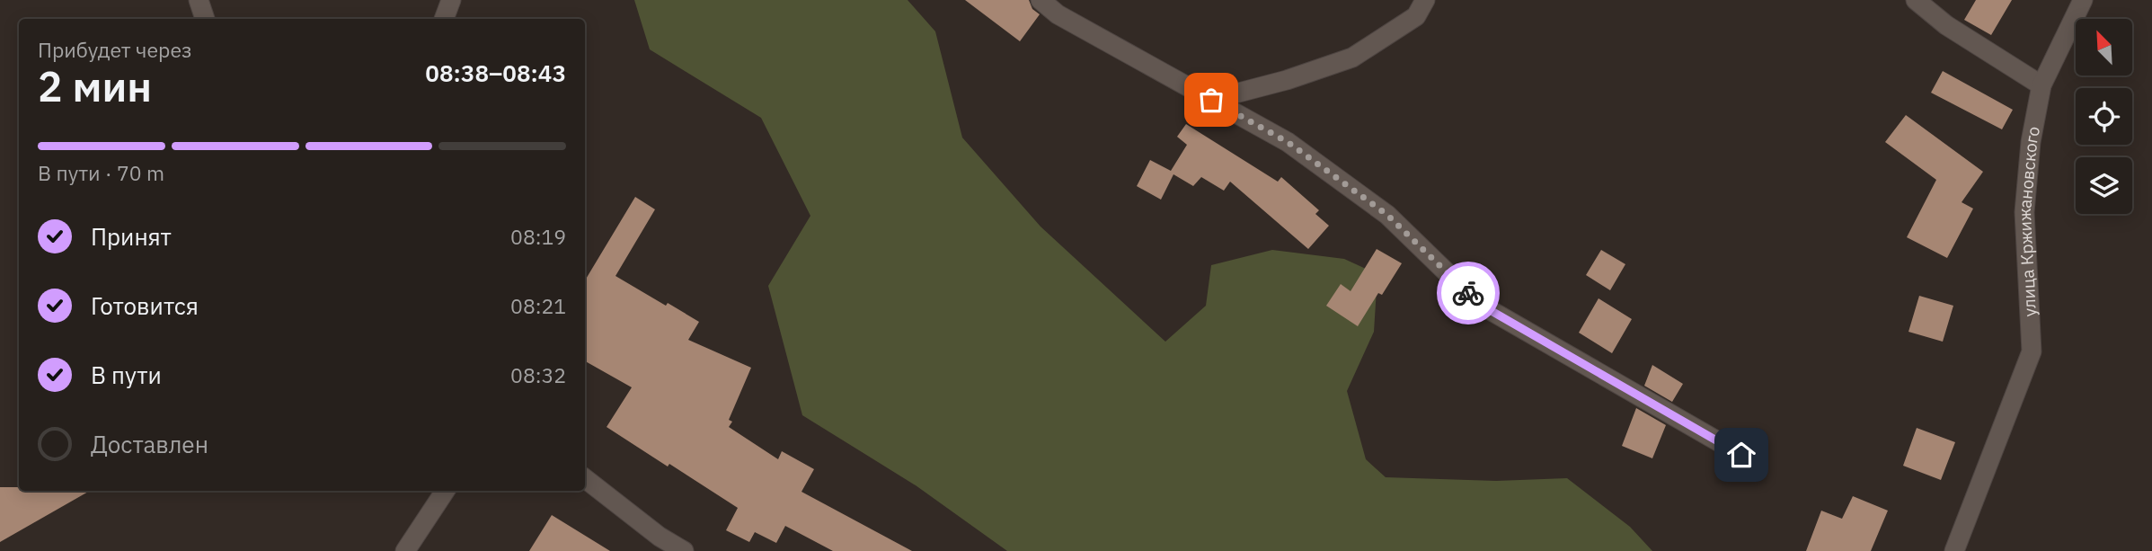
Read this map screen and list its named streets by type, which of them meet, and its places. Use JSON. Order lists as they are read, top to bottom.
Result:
{
  "streets": {
    "street": ["улица Кржижановского"]
  },
  "north": "top left",
  "page": {
    "heading": ["2 мин", "Прибудет через", "08:38–08:43"],
    "bar": "В пути · 70 m",
    "list": [
      ["Принят", "08:19"],
      ["Готовится", "08:21"],
      ["В пути", "08:32"],
      "Доставлен"
    ]
  }
}
